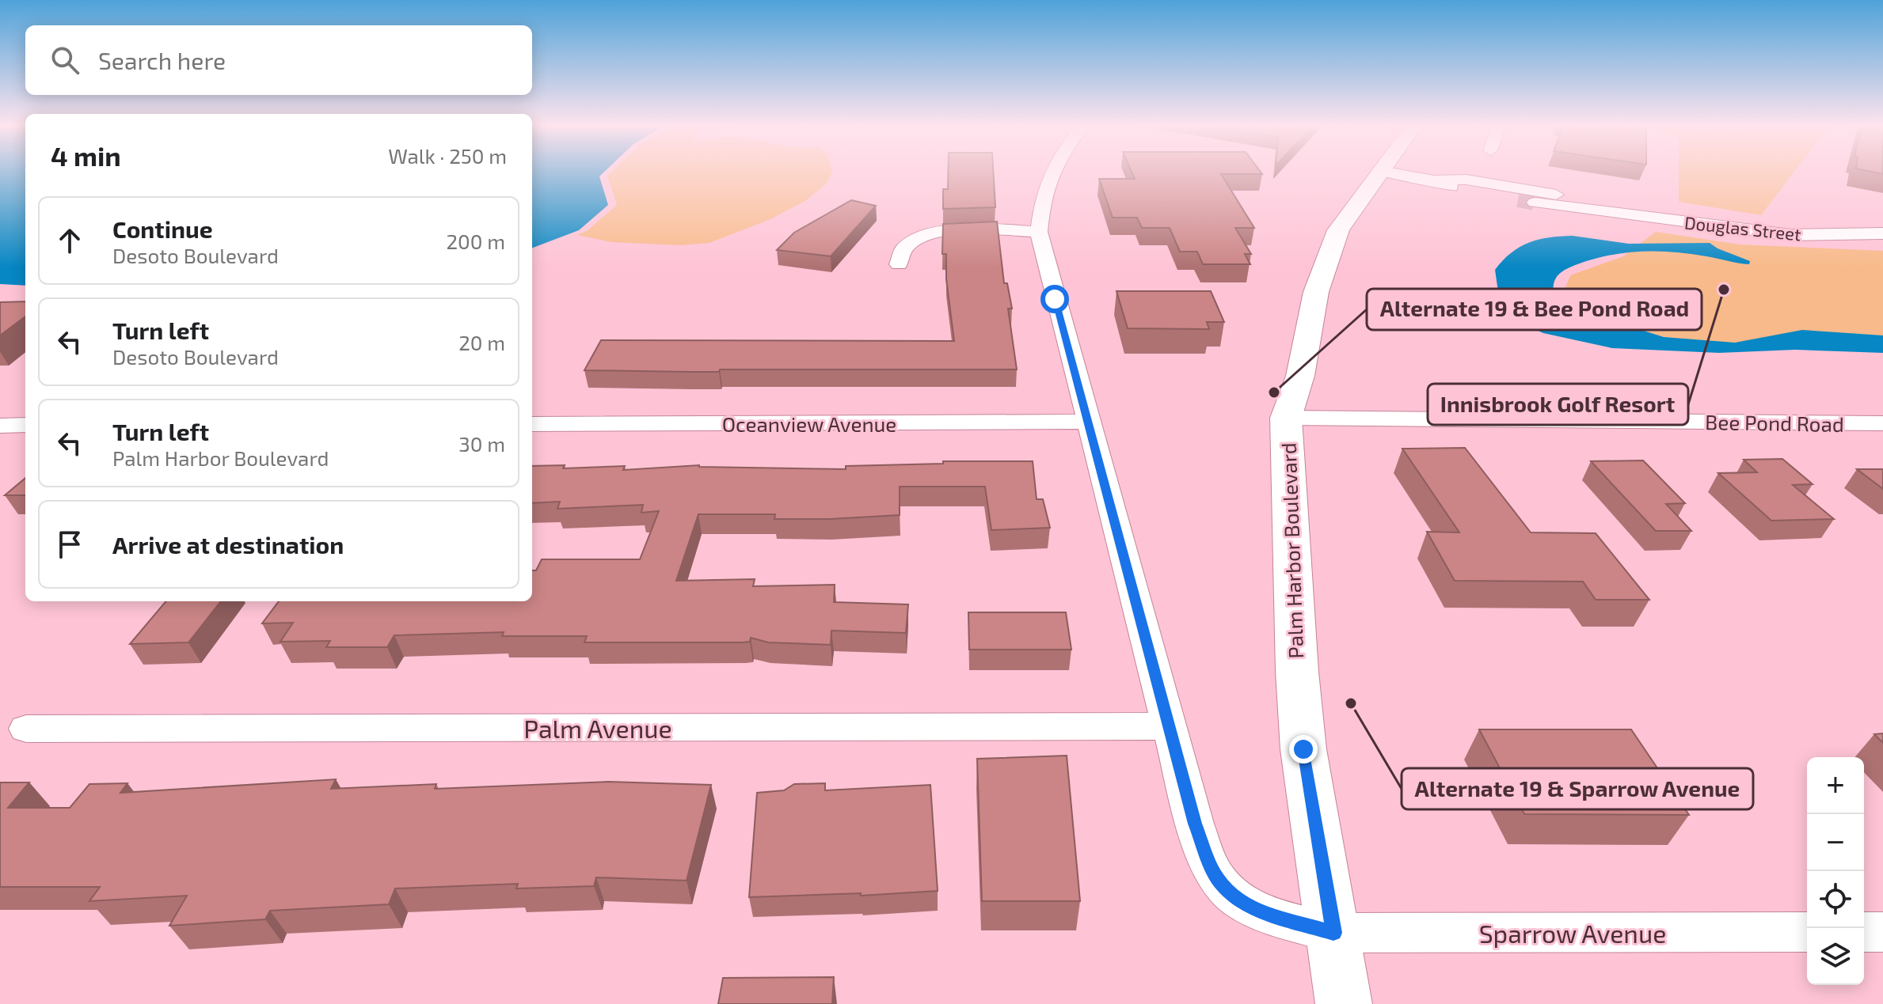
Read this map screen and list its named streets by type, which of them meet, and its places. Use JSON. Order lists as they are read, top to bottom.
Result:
{
  "streets": {
    "main road": ["Palm Harbor Boulevard"],
    "street": [
      "Douglas Street",
      "Bee Pond Road",
      "Oceanview Avenue",
      "Palm Avenue",
      "Sparrow Avenue"
    ]
  },
  "crossings": [
    ["Bee Pond Road", "Palm Harbor Boulevard"],
    ["Oceanview Avenue", "Sparrow Avenue"],
    ["Palm Harbor Boulevard", "Sparrow Avenue"],
    ["Palm Avenue", "Sparrow Avenue"]
  ],
  "places": ["Innisbrook Golf Resort", "Alternate 19 & Bee Pond Road", "Alternate 19 & Sparrow Avenue"],
  "page": {
    "search": "Search here",
    "heading": ["4 min", "Walk · 250 m"],
    "list": [
      ["Continue", "Desoto Boulevard", "200 m"],
      ["Turn left", "Desoto Boulevard", "20 m"],
      ["Turn left", "Palm Harbor Boulevard", "30 m"],
      "Arrive at destination"
    ],
    "map_buttons": ["+", "−"]
  }
}
